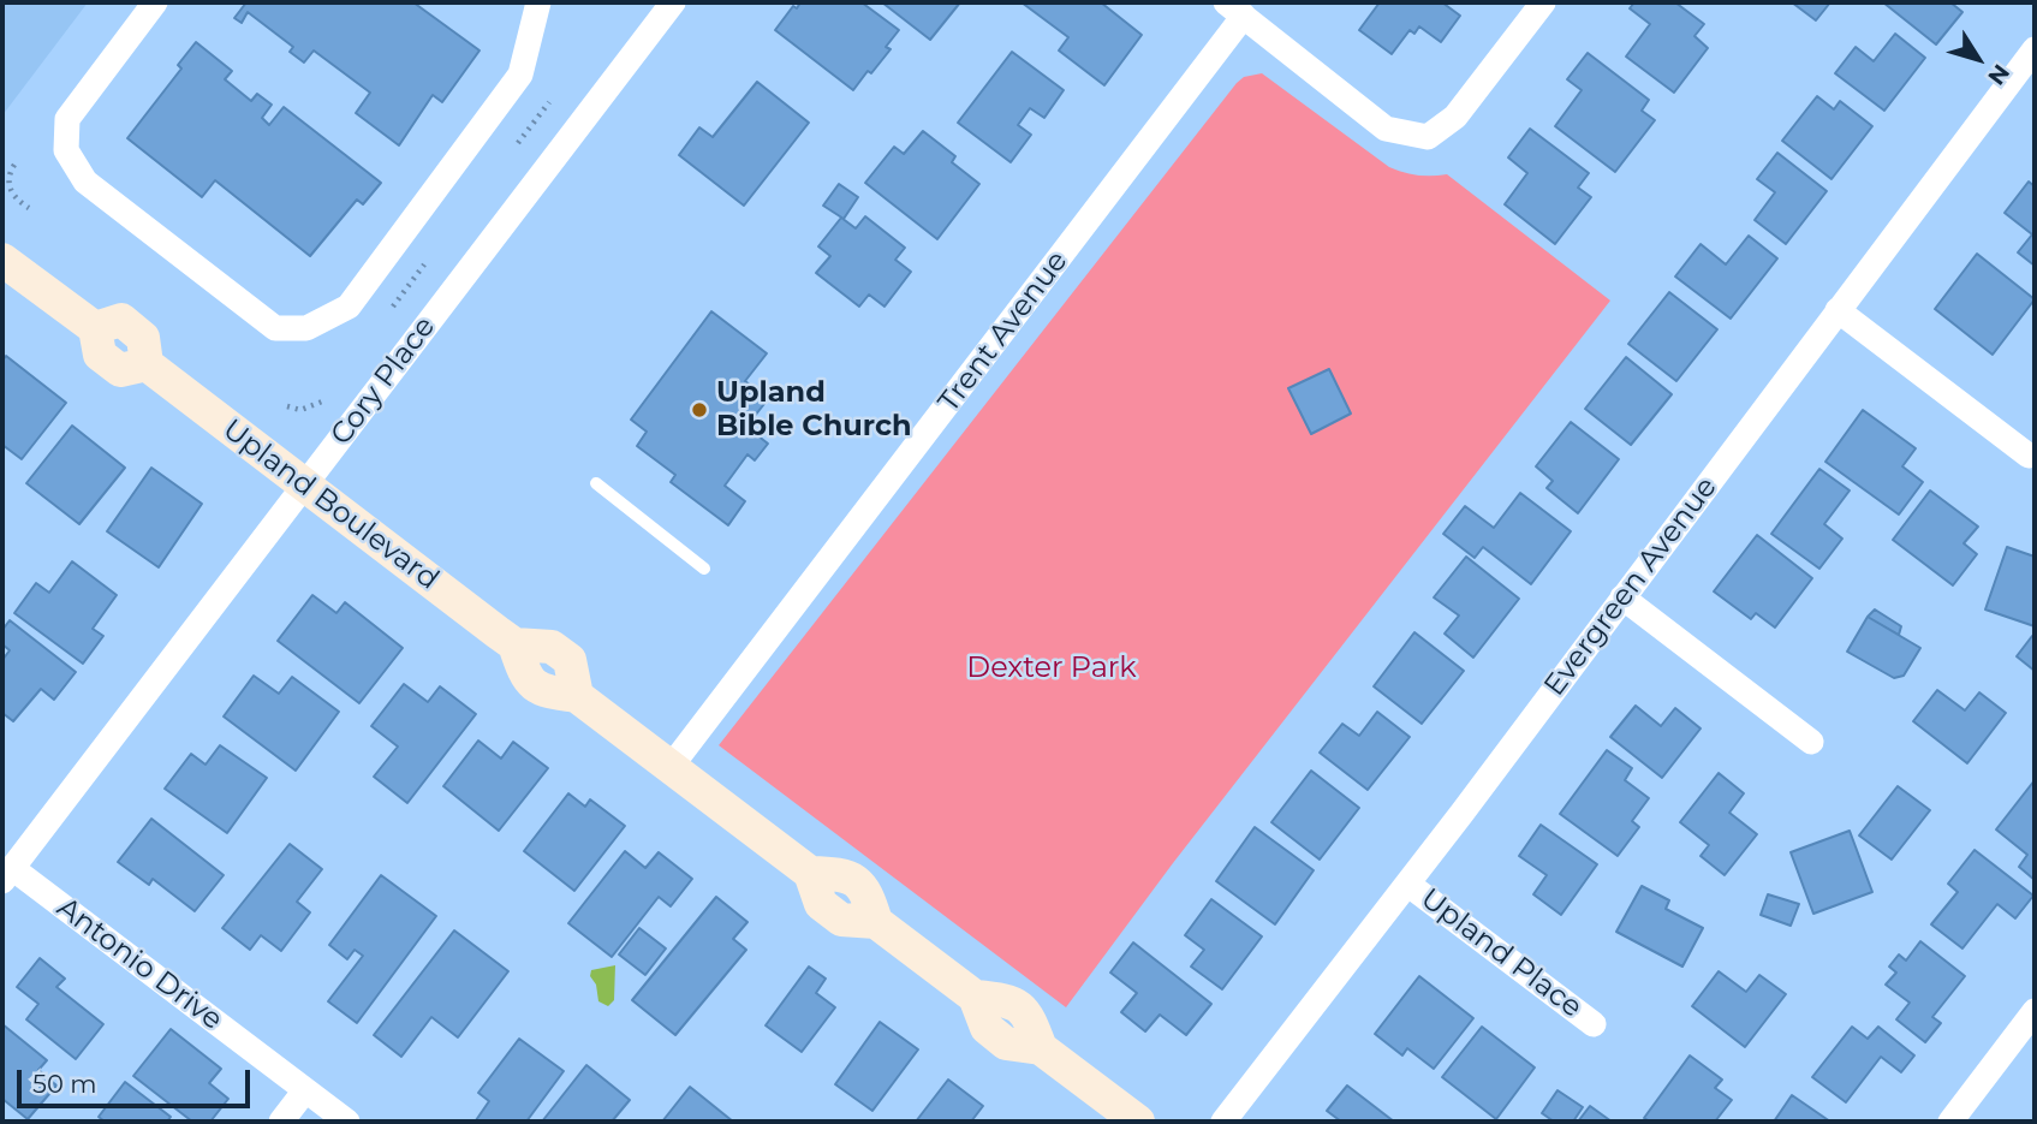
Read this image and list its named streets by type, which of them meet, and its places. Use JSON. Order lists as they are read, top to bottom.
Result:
{
  "streets": {
    "street": [
      "Trent Avenue",
      "Cory Place",
      "Upland Boulevard",
      "Evergreen Avenue",
      "Upland Place",
      "Antonio Drive"
    ]
  },
  "crossings": [
    ["Trent Avenue", "Upland Boulevard"],
    ["Cory Place", "Upland Boulevard"],
    ["Cory Place", "Antonio Drive"],
    ["Evergreen Avenue", "Upland Place"]
  ],
  "parks": ["Dexter Park"],
  "places": ["Upland Bible Church"],
  "scale_bar": "50 m",
  "north": "bottom right"
}
